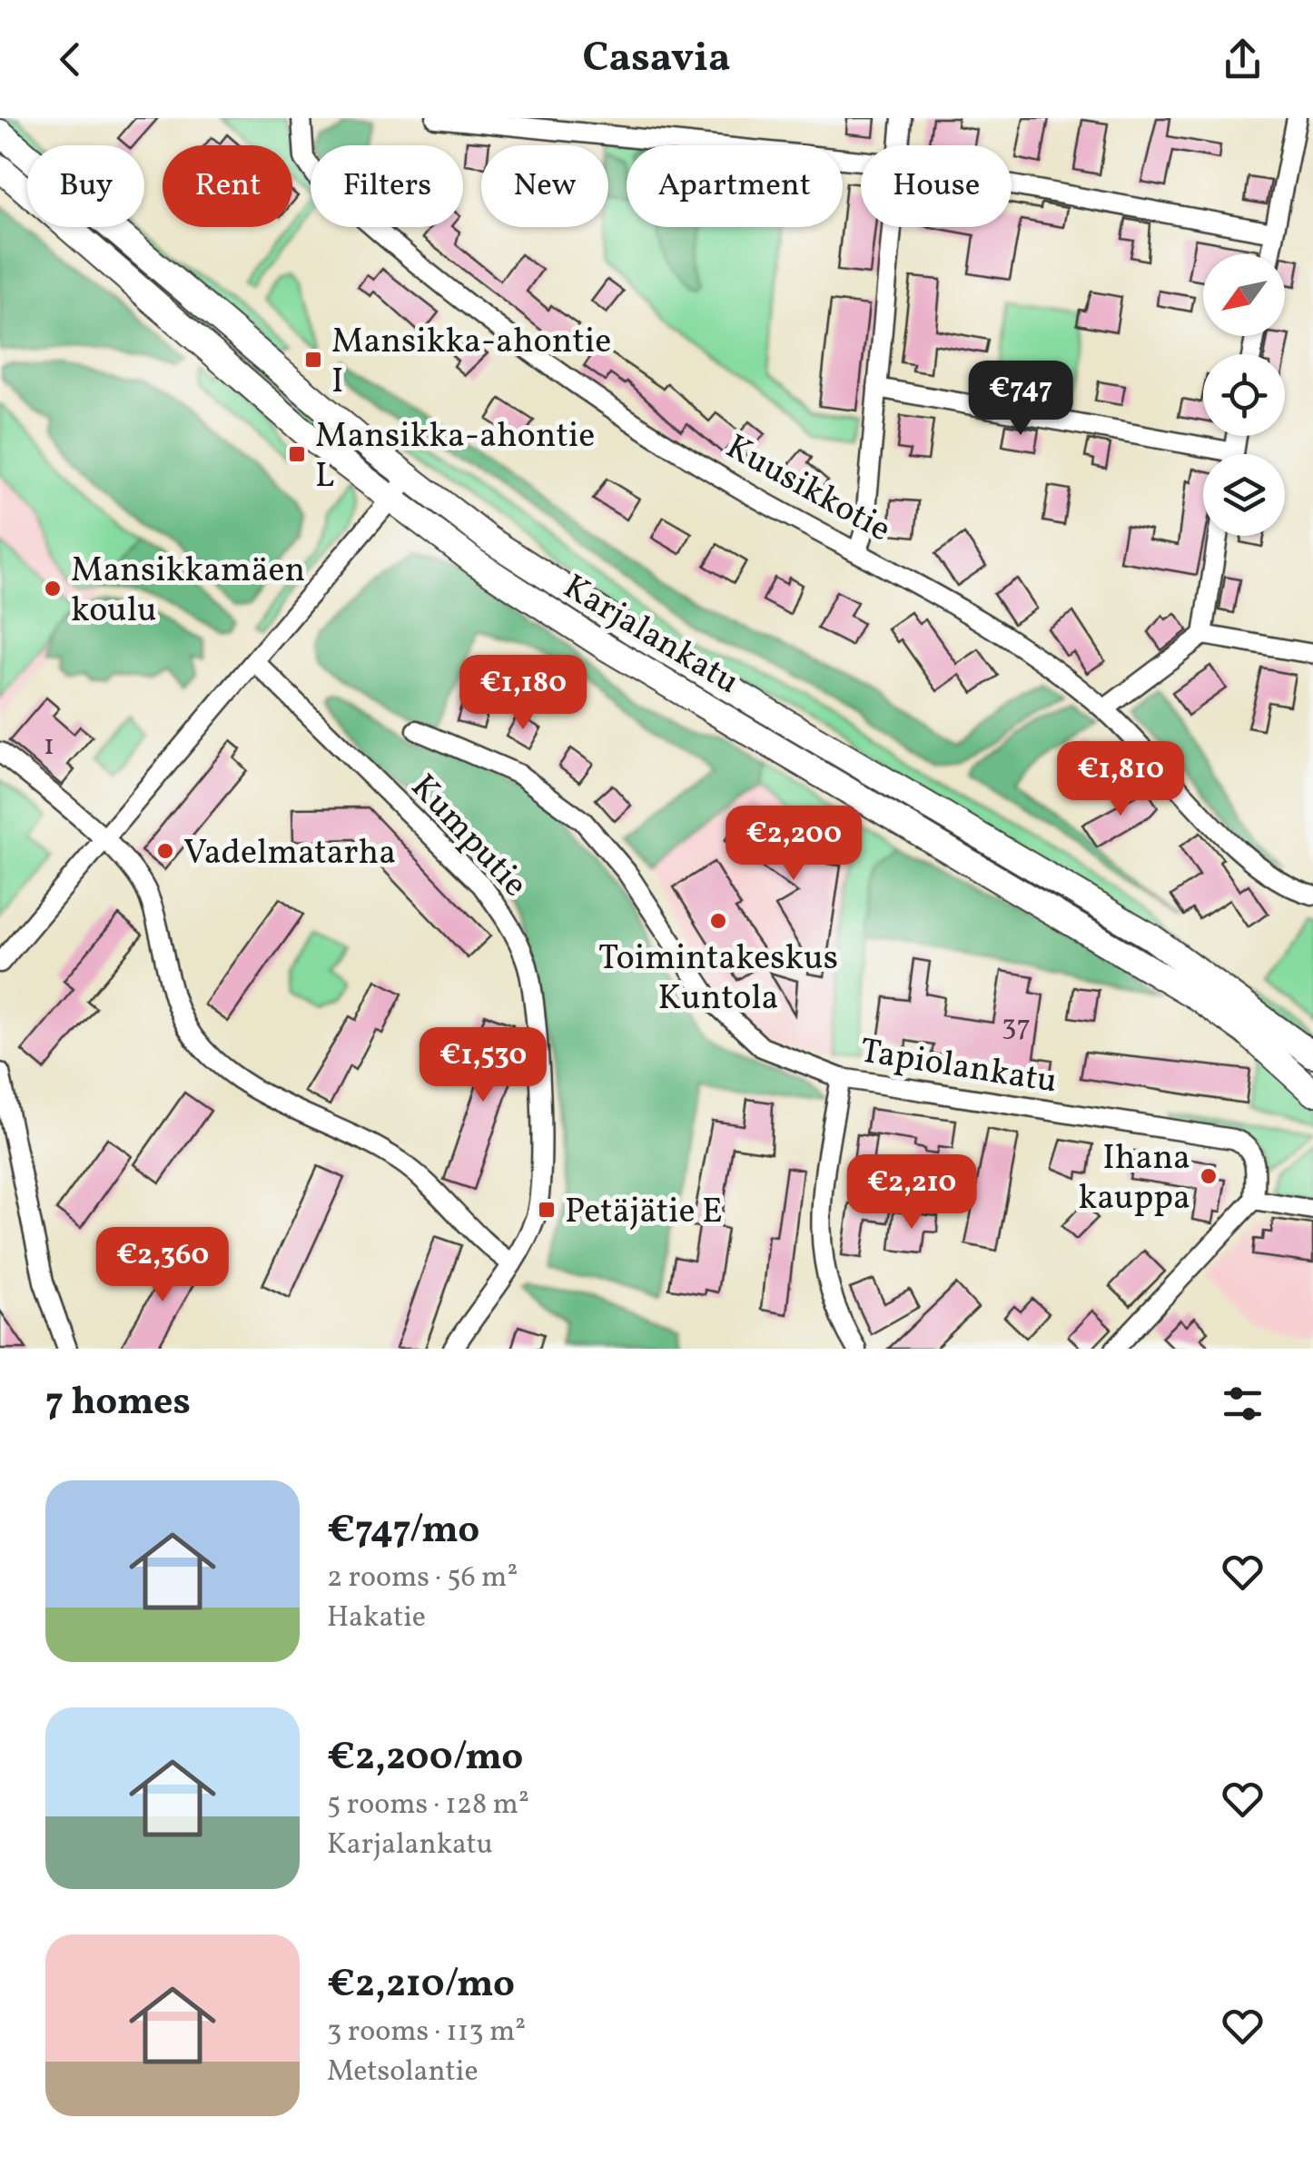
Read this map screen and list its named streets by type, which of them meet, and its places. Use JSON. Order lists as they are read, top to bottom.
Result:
{
  "streets": {
    "main road": ["Karjalankatu"],
    "street": ["Kuusikkotie", "Kumputie", "Tapiolankatu"]
  },
  "places": {
    "transit": ["Mansikka-ahontie I", "Mansikka-ahontie L", "Petäjätie E"],
    "other": [
      "Mansikkamäen koulu",
      "Vadelmatarha",
      "Toimintakeskus Kuntola",
      "Ihana kauppa"
    ]
  },
  "house_numbers": ["1", "37"],
  "north": "bottom left",
  "page": {
    "header": "Casavia",
    "chip": [
      "Buy",
      "Rent",
      "Filters",
      "New",
      "Apartment",
      "House"
    ],
    "price": [
      "€747",
      "€1,180",
      "€1,810",
      "€2,200",
      "€1,530",
      "€2,210",
      "€2,360"
    ],
    "heading": "7 homes",
    "list": [
      {
        "name": "€747/mo",
        "note": "2 rooms · 56 m² · Hakatie"
      },
      {
        "name": "€2,200/mo",
        "note": "5 rooms · 128 m² · Karjalankatu"
      },
      {
        "name": "€2,210/mo",
        "note": "3 rooms · 113 m² · Metsolantie"
      }
    ]
  }
}
